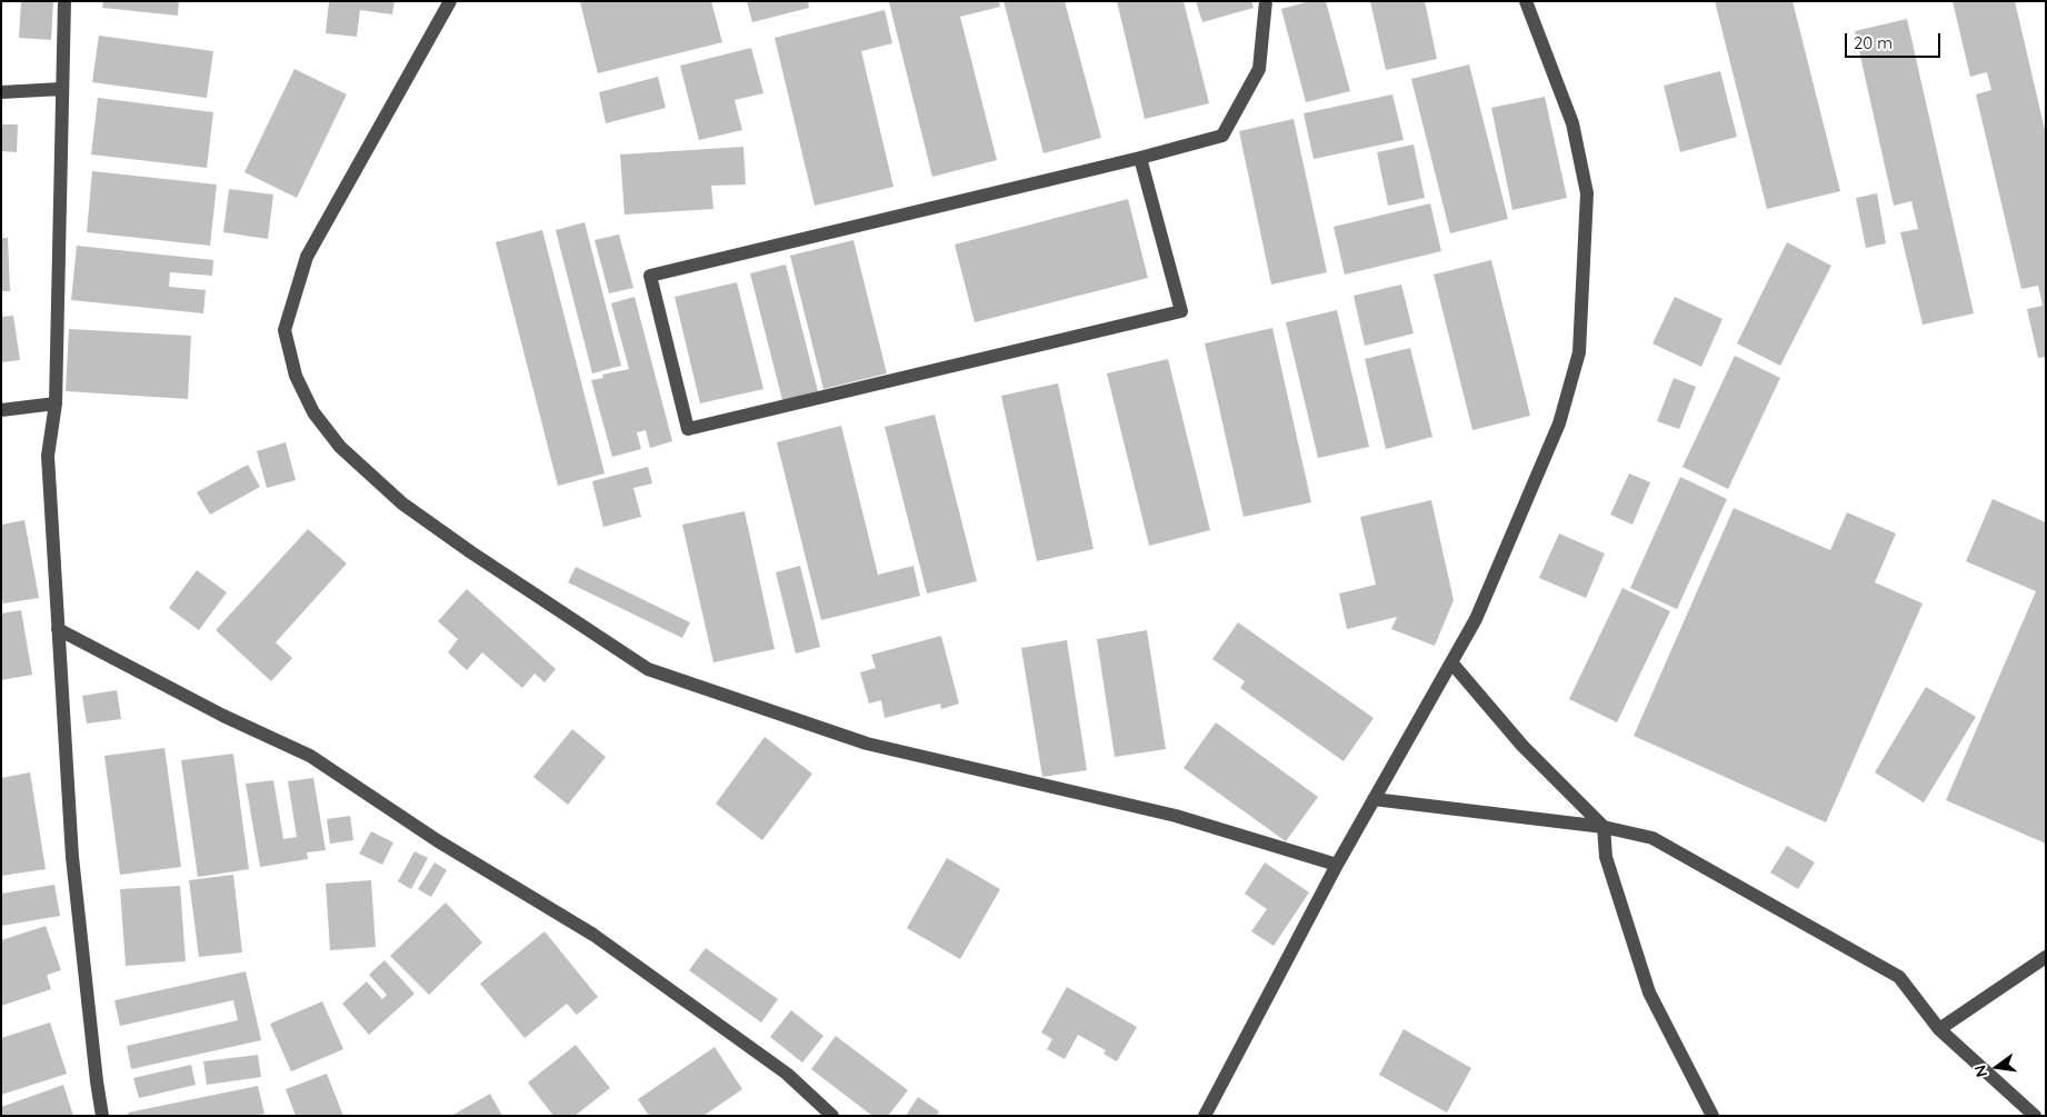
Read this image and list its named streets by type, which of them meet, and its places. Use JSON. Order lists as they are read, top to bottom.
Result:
{
  "scale_bar": "20 m",
  "north": "left"
}
